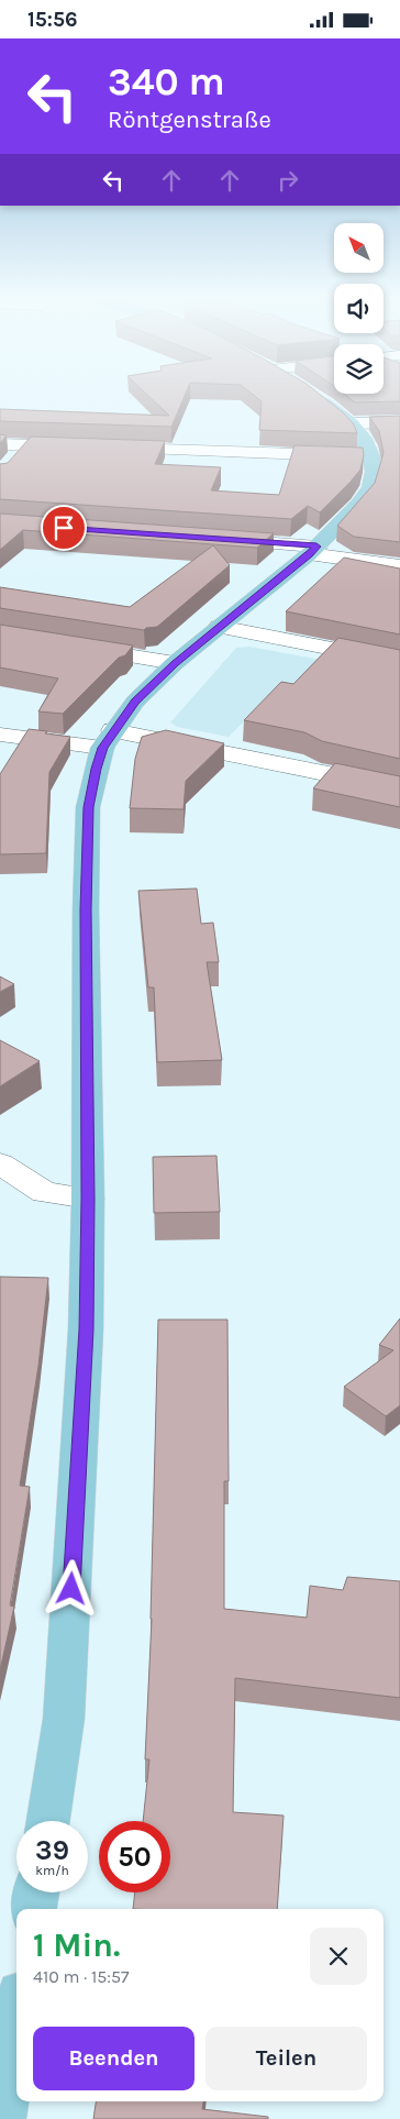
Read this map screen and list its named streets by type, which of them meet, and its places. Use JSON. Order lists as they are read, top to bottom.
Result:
{
  "north": "top left",
  "page": {
    "status": "15:56",
    "turn": ["340 m", "Röntgenstraße"],
    "speed": "39 km/h",
    "limit": "50",
    "heading": ["1 Min.", "410 m · 15:57"],
    "buttons": ["Beenden", "Teilen"]
  }
}
